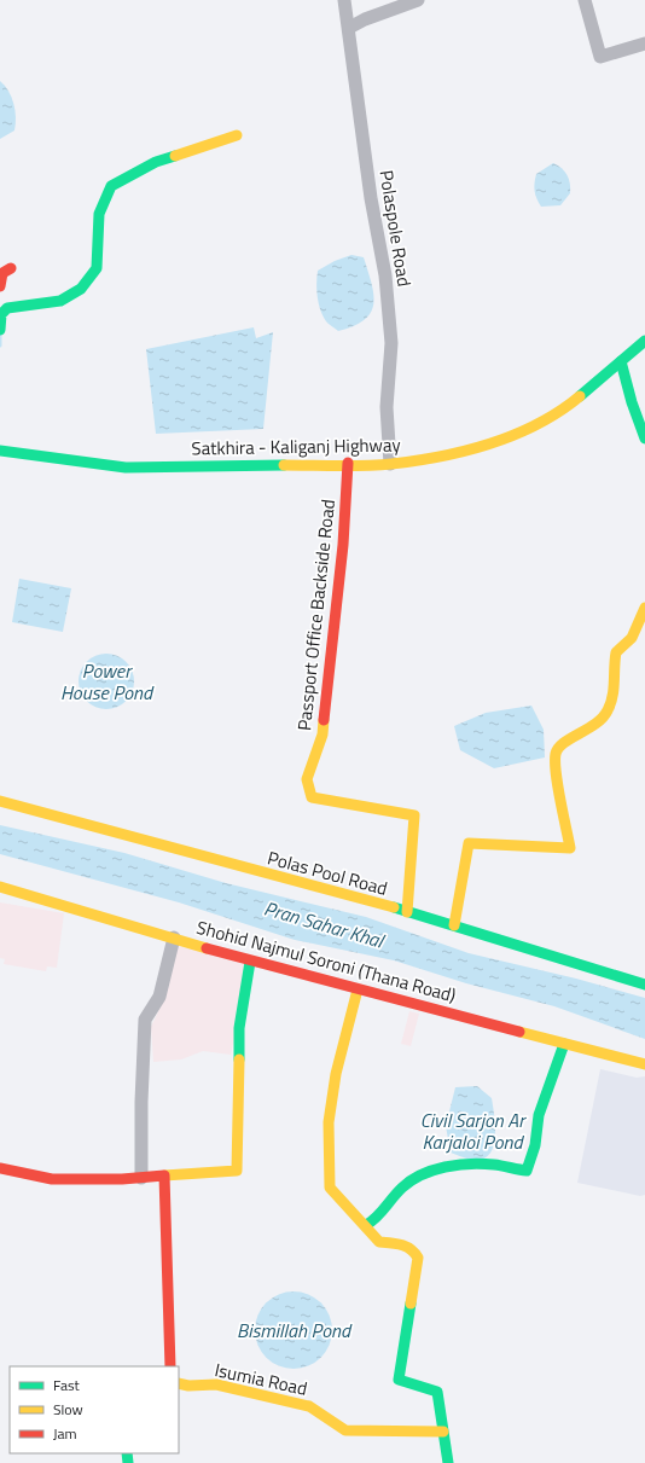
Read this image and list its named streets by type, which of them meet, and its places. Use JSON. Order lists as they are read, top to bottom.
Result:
{
  "streets": {
    "main road": [
      "Satkhira - Kaliganj Highway",
      "Passport Office Backside Road",
      "Polas Pool Road",
      "Shohid Najmul Soroni (Thana Road)",
      "Isumia Road"
    ],
    "street": ["Polaspole Road"]
  },
  "crossings": [
    ["Polaspole Road", "Satkhira - Kaliganj Highway"],
    ["Satkhira - Kaliganj Highway", "Passport Office Backside Road"],
    ["Passport Office Backside Road", "Polas Pool Road"]
  ],
  "water": [
    "Power House Pond",
    "Pran Sahar Khal",
    "Civil Sarjon Ar Karjaloi Pond",
    "Bismillah Pond"
  ],
  "legend": ["Fast", "Slow", "Jam"]
}
